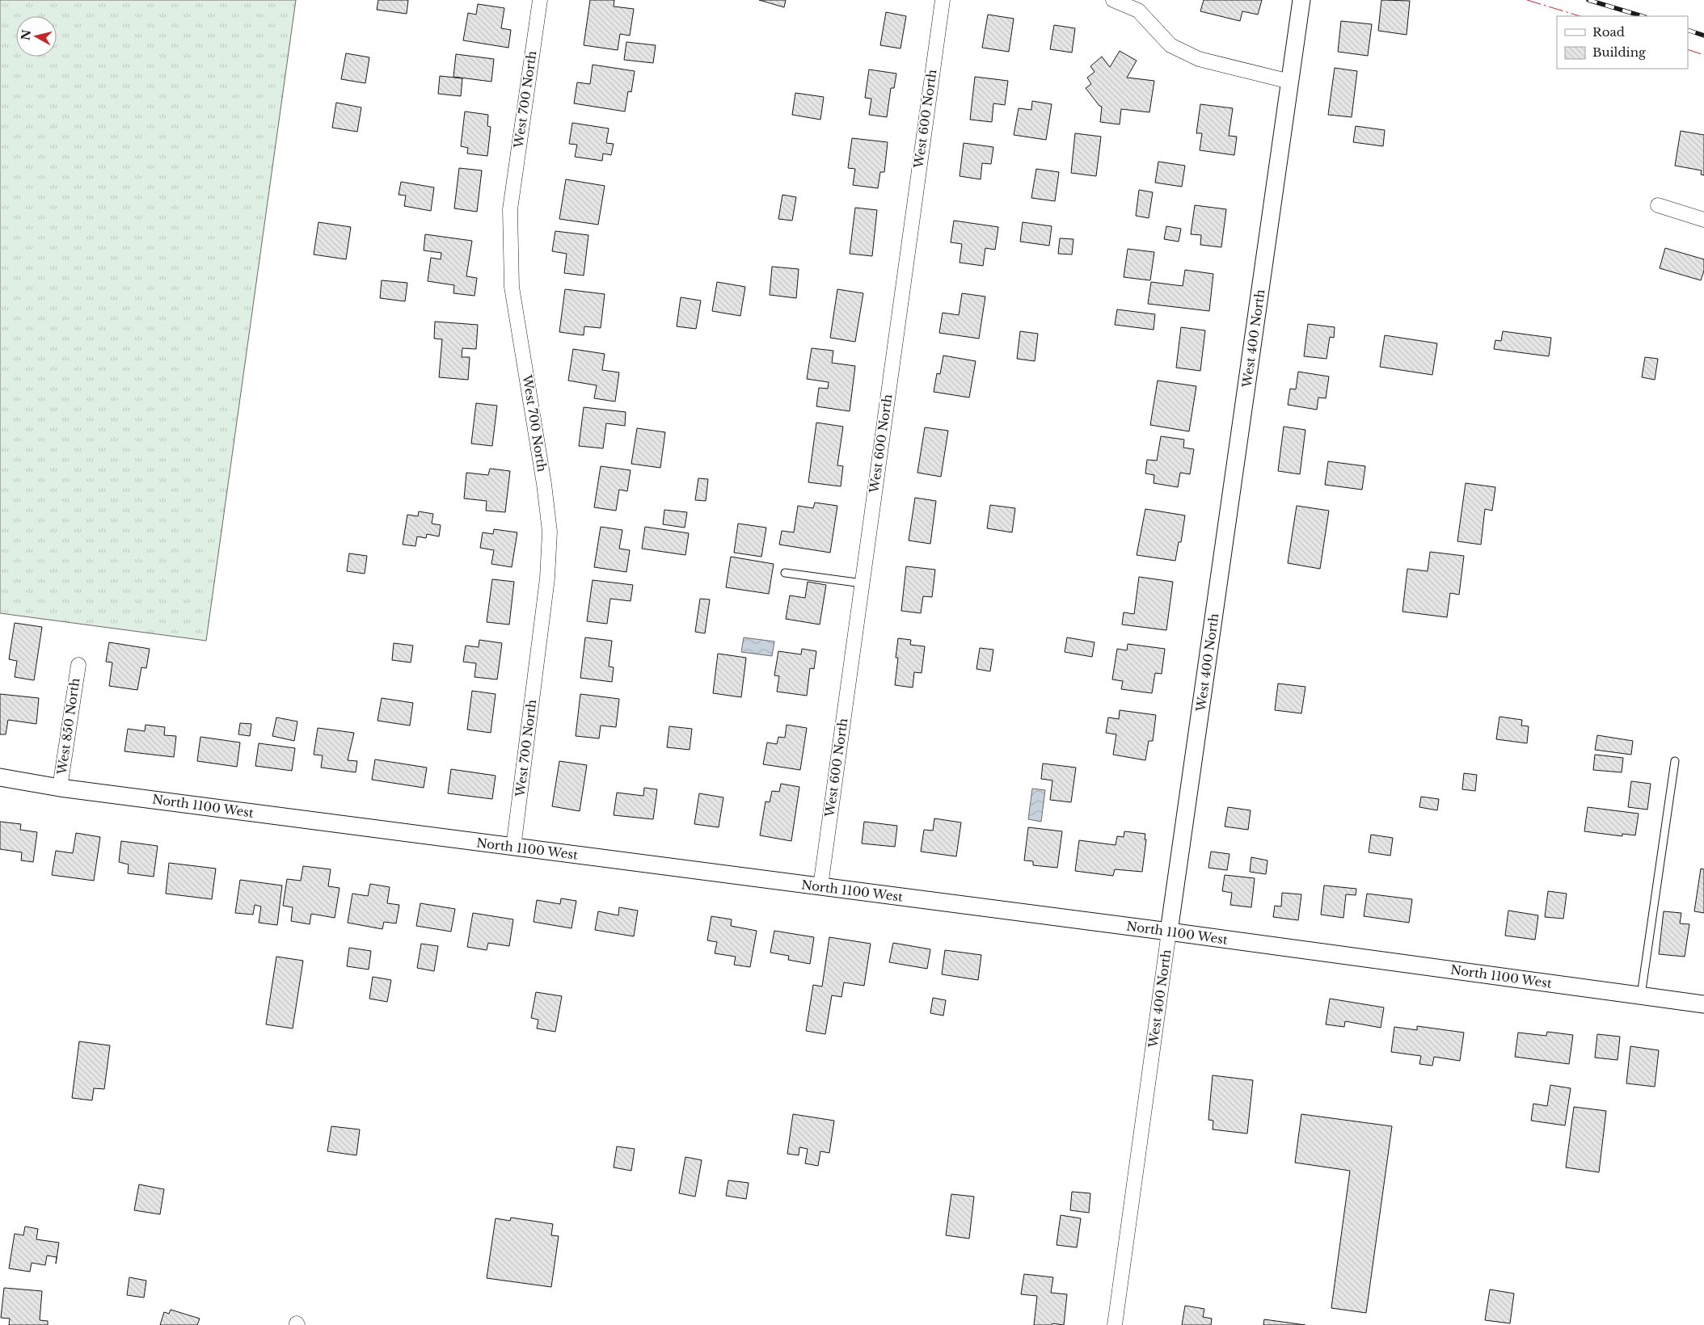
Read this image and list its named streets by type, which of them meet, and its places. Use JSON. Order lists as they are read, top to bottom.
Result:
{
  "streets": {
    "street": [
      "West 700 North",
      "West 600 North",
      "West 400 North",
      "West 850 North",
      "North 1100 West"
    ]
  },
  "crossings": [
    ["West 700 North", "North 1100 West"],
    ["West 600 North", "North 1100 West"],
    ["West 400 North", "North 1100 West"],
    ["West 850 North", "North 1100 West"]
  ],
  "legend": ["Road", "Building"],
  "north": "left"
}
